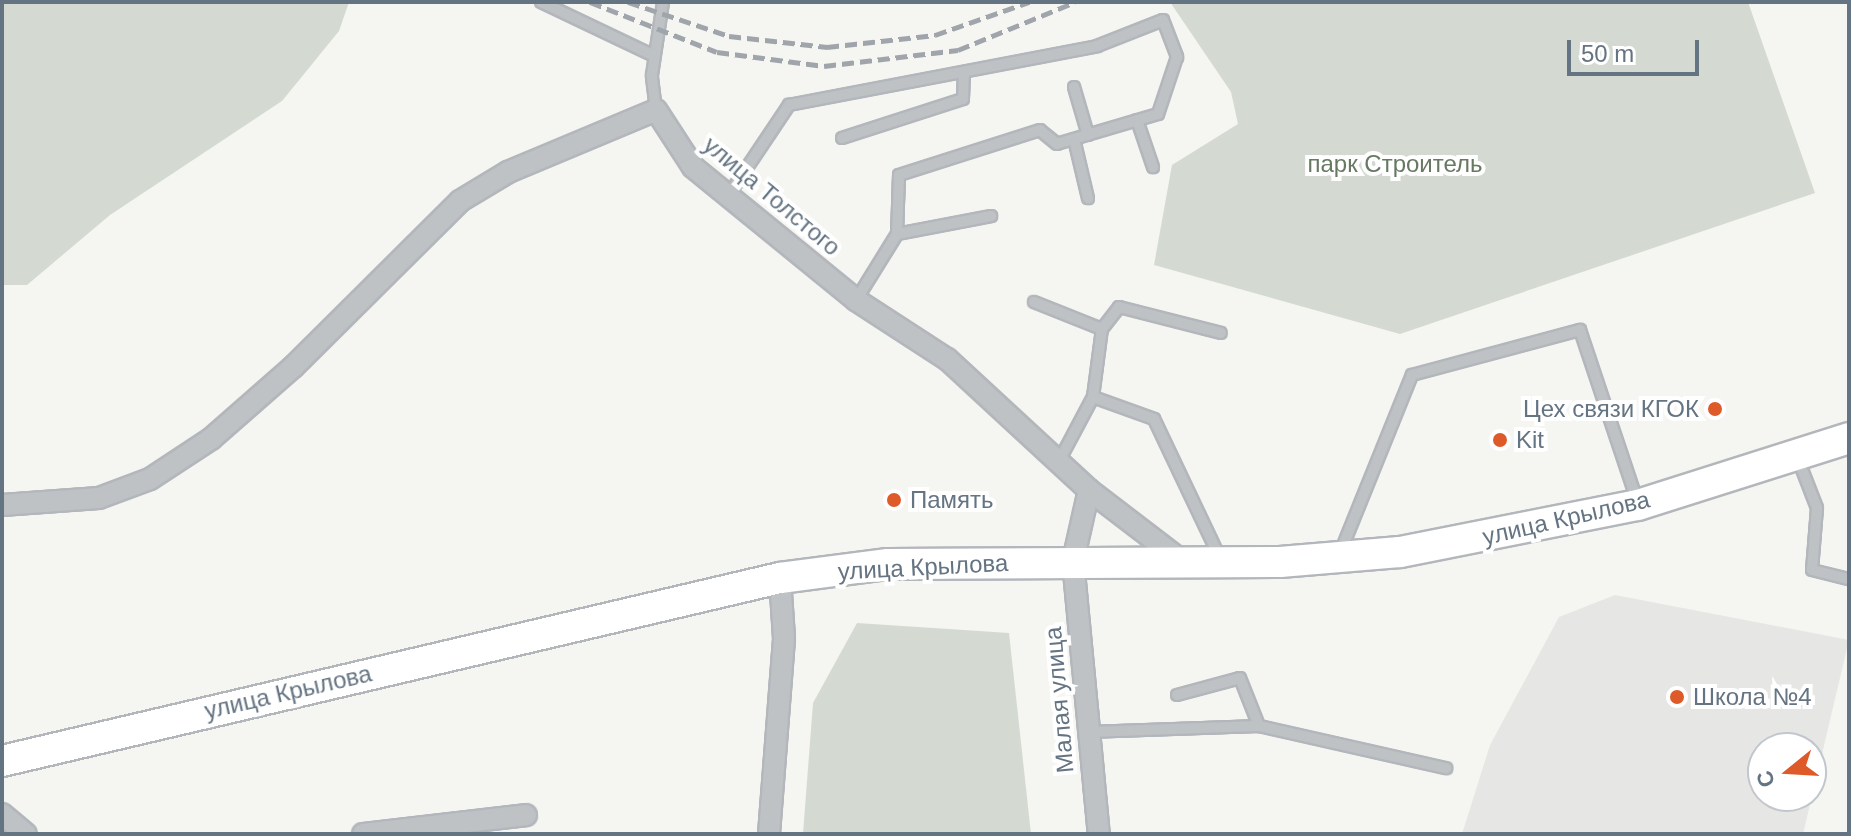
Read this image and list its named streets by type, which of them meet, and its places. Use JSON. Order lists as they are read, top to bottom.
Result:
{
  "streets": {
    "main road": ["улица Крылова"],
    "street": ["улица Толстого", "Малая улица"]
  },
  "crossings": [
    ["улица Толстого", "улица Крылова"],
    ["улица Толстого", "Малая улица"],
    ["улица Крылова", "Малая улица"]
  ],
  "parks": ["парк Строитель"],
  "places": [
    "Цех связи КГОК",
    "Kit",
    "Память",
    "Школа №4"
  ],
  "scale_bar": "50 m",
  "north": "left"
}
